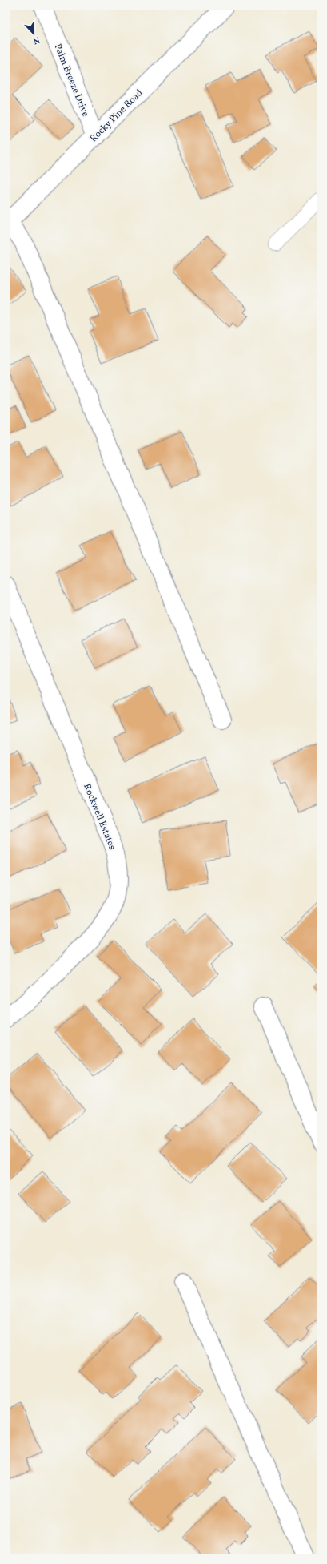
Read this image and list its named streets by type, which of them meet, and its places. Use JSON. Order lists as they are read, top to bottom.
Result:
{
  "streets": {
    "street": ["Palm Breeze Drive", "Rocky Pine Road", "Rockwell Estates"]
  },
  "crossings": [
    ["Palm Breeze Drive", "Rocky Pine Road"]
  ],
  "north": "bottom"
}
